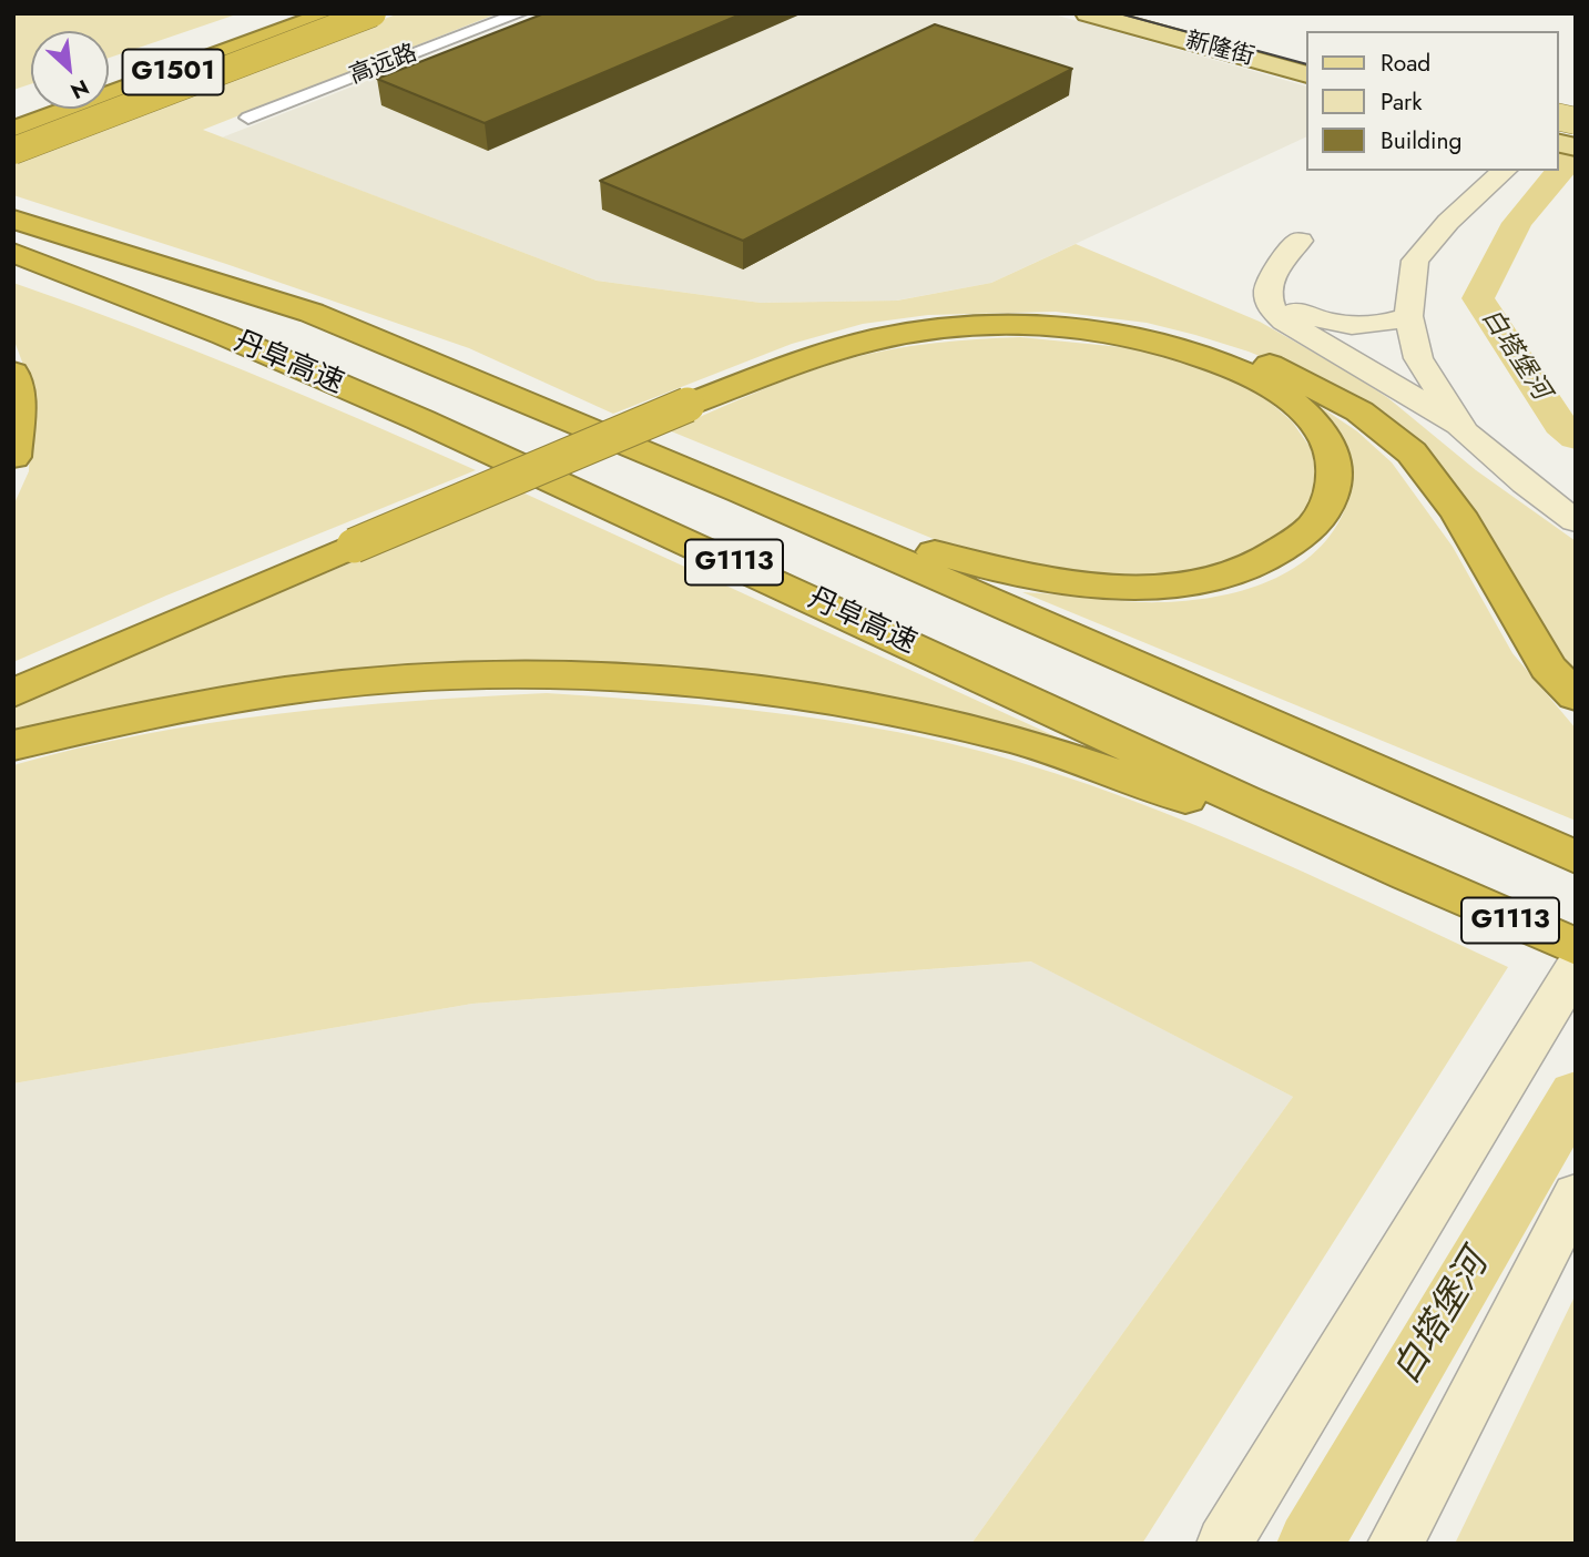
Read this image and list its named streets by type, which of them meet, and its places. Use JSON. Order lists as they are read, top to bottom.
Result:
{
  "streets": {
    "highway": ["G1501", "丹阜高速", "G1113"],
    "main road": ["新隆街"],
    "street": ["高远路"]
  },
  "water": ["白塔堡河"],
  "legend": ["Road", "Park", "Building"],
  "north": "bottom right"
}
